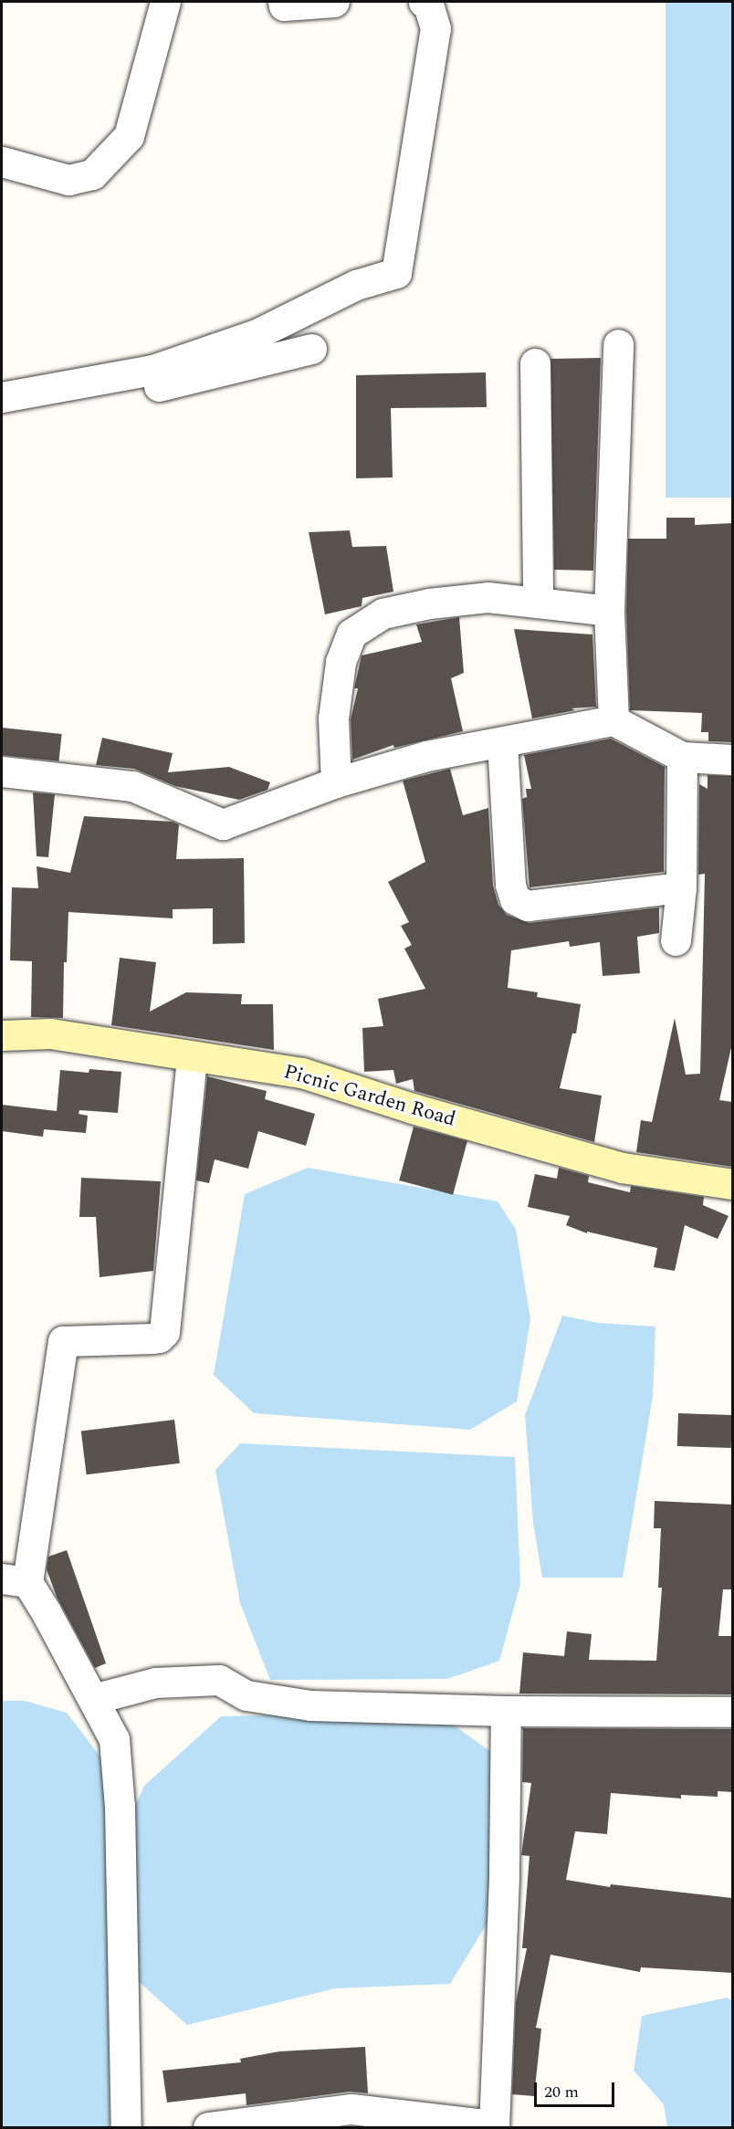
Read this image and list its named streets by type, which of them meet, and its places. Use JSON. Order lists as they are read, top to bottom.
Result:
{
  "streets": {
    "main road": ["Picnic Garden Road"]
  },
  "scale_bar": "20 m"
}
